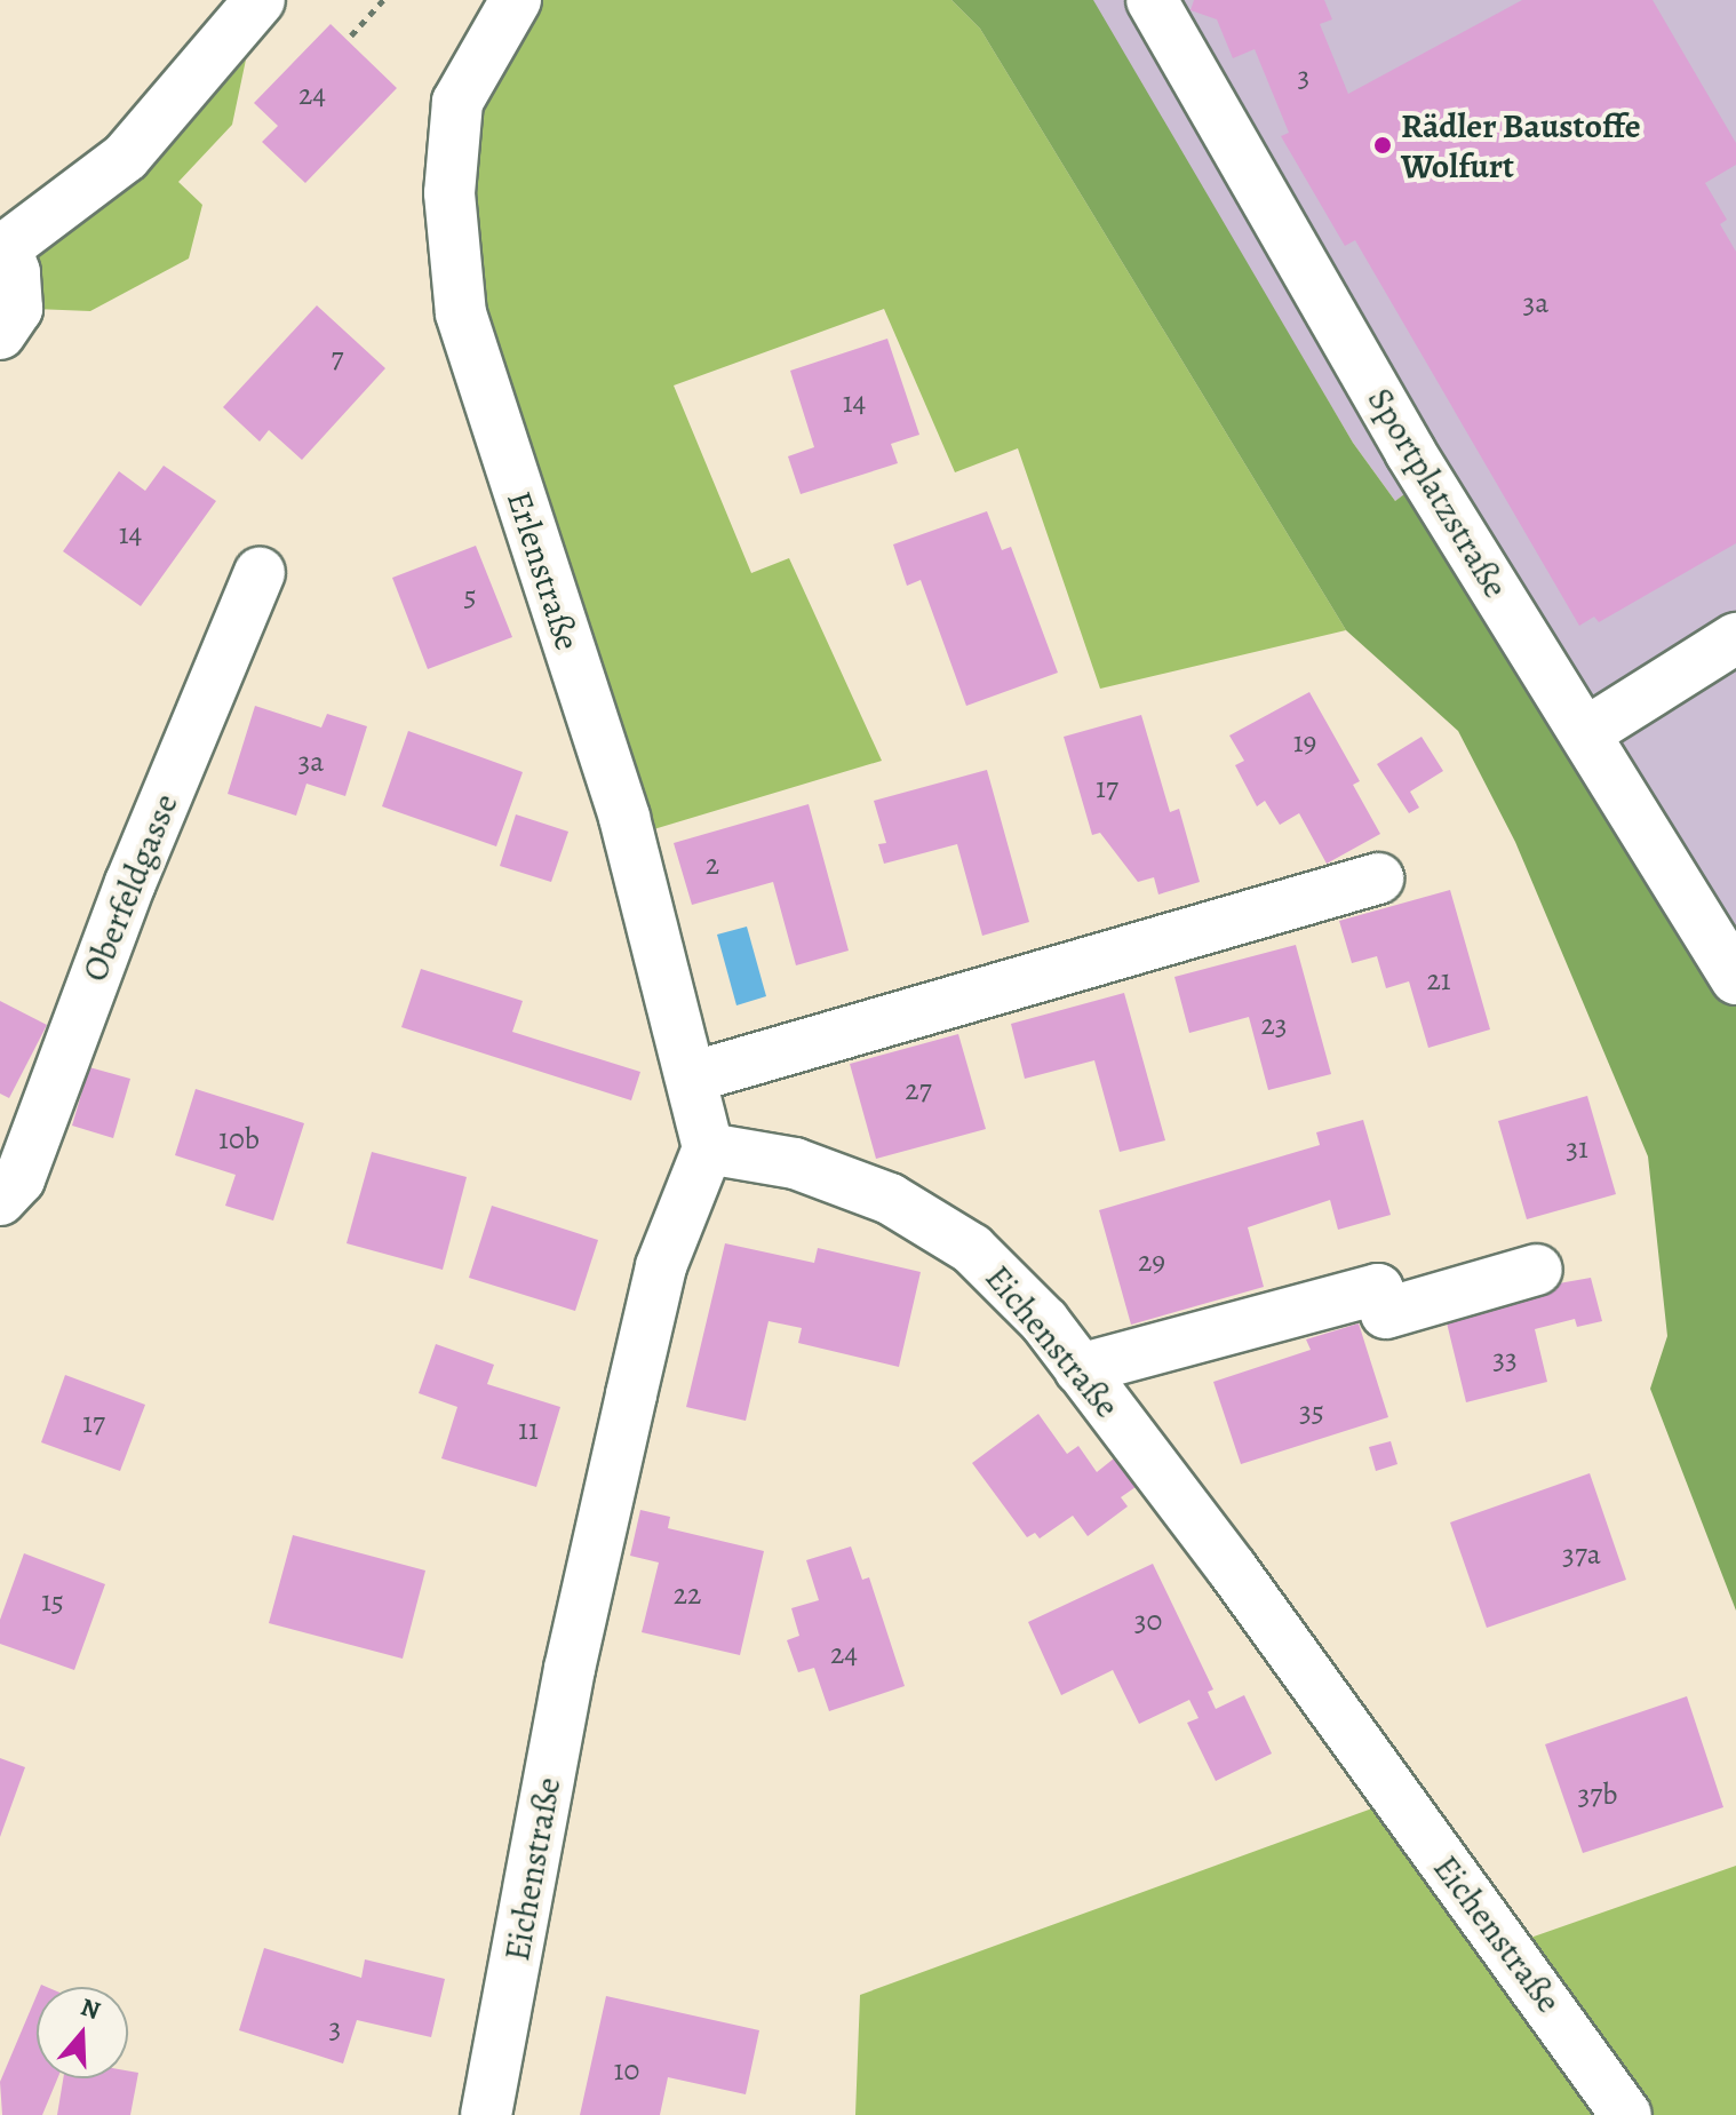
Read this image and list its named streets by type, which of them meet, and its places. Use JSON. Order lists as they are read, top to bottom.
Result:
{
  "streets": {
    "street": [
      "Sportplatzstraße",
      "Erlenstraße",
      "Oberfeldgasse",
      "Eichenstraße"
    ]
  },
  "crossings": [
    ["Erlenstraße", "Eichenstraße"]
  ],
  "places": ["Rädler Baustoffe Wolfurt"],
  "house_numbers": [
    "3",
    "24",
    "3a",
    "7",
    "14",
    "14",
    "5",
    "19",
    "3a",
    "17",
    "2",
    "21",
    "23",
    "27",
    "10b",
    "31",
    "29",
    "33",
    "35",
    "17",
    "11",
    "37a",
    "22",
    "15",
    "30",
    "24",
    "37b",
    "3",
    "10"
  ],
  "north": "top"
}
